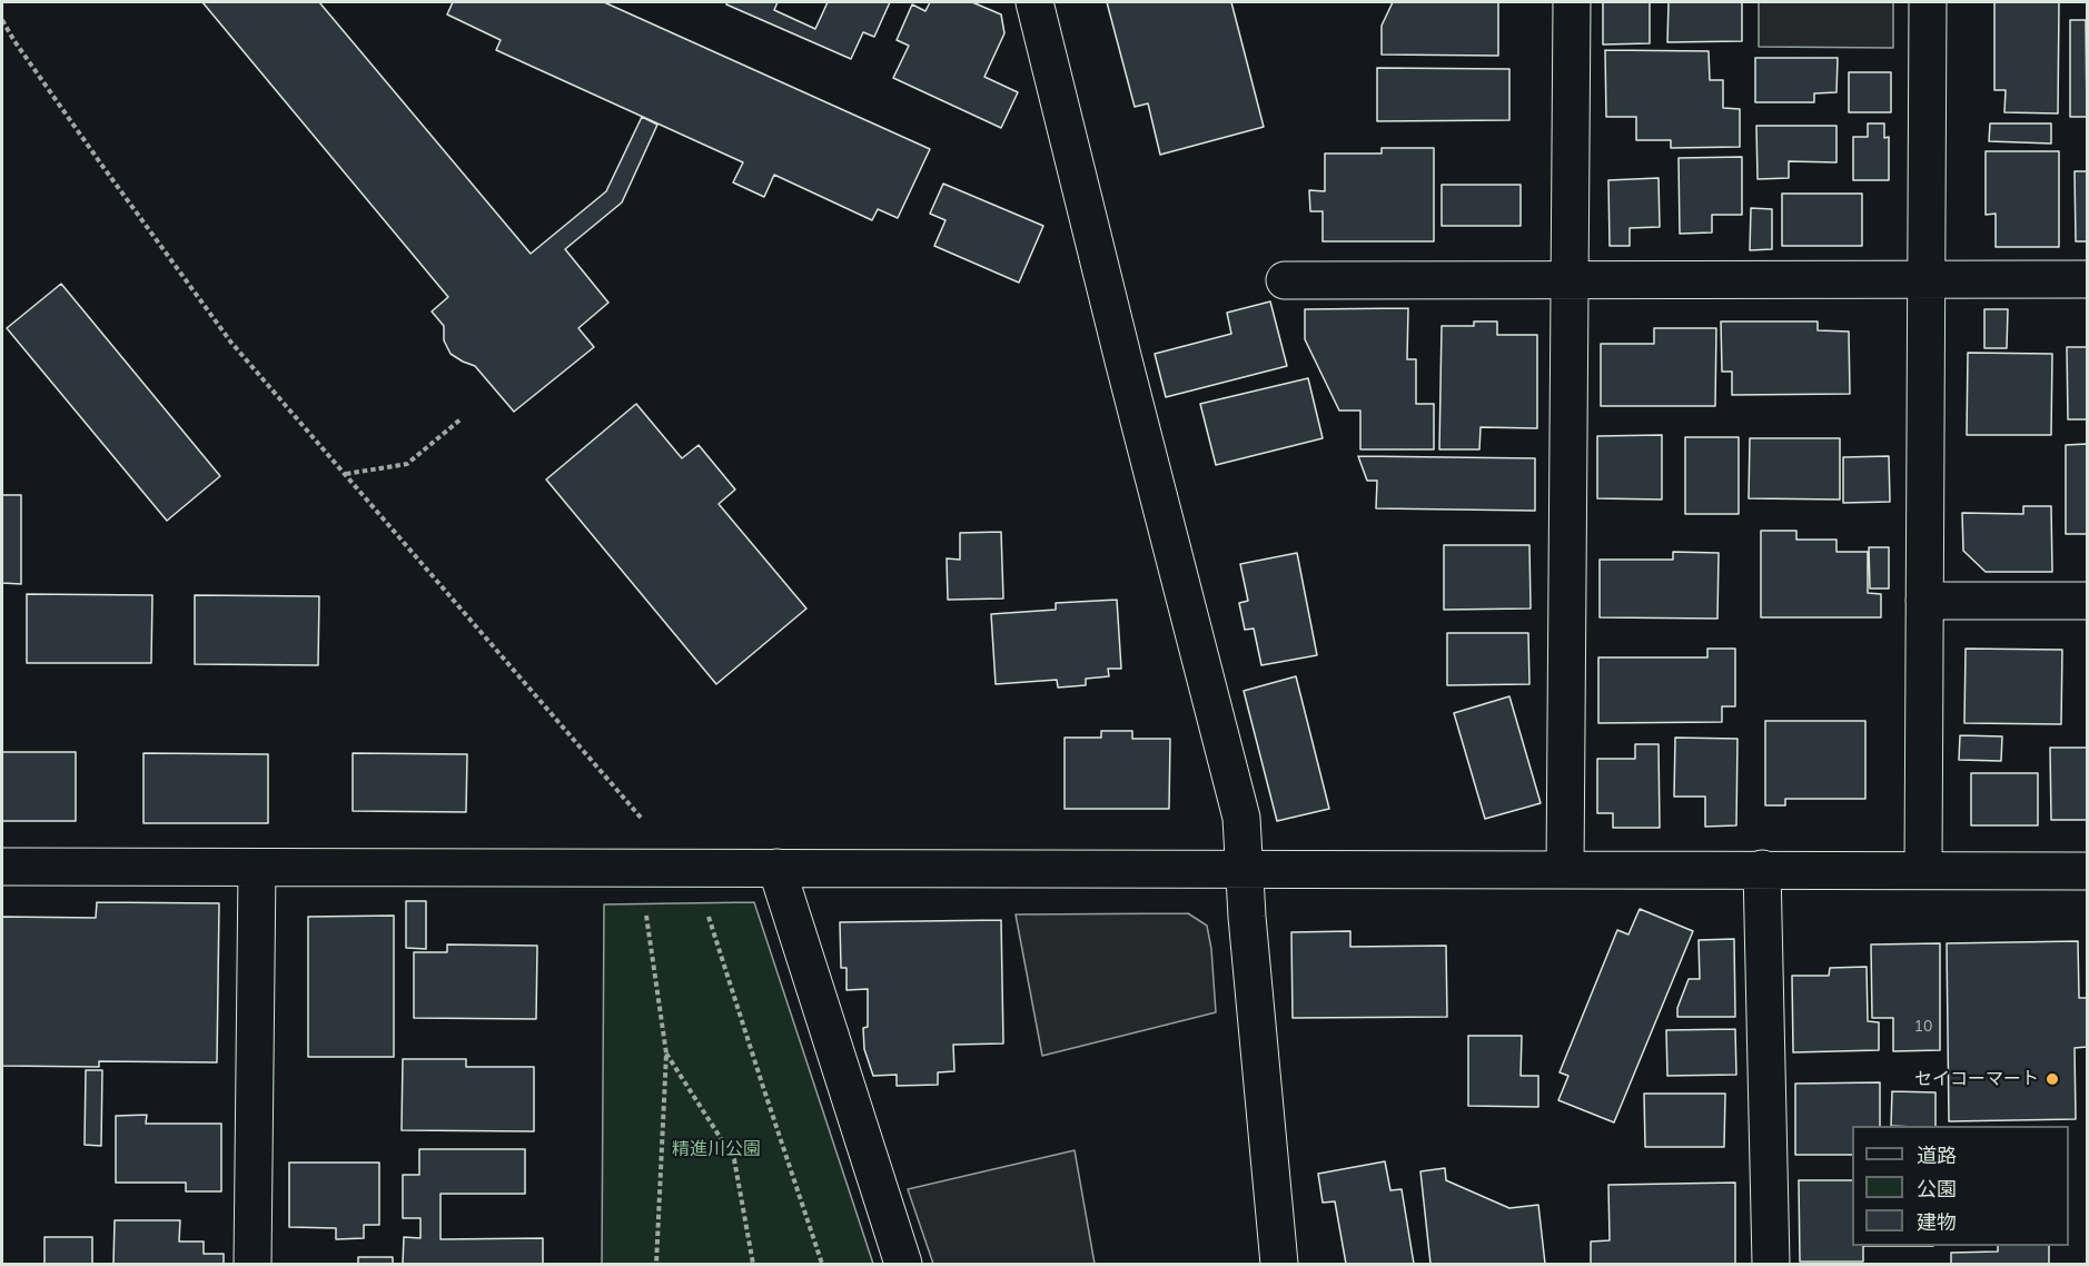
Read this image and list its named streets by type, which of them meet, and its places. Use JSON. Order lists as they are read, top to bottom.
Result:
{
  "parks": ["精進川公園"],
  "places": ["セイコーマート"],
  "house_numbers": ["10"],
  "legend": ["道路", "公園", "建物"]
}
